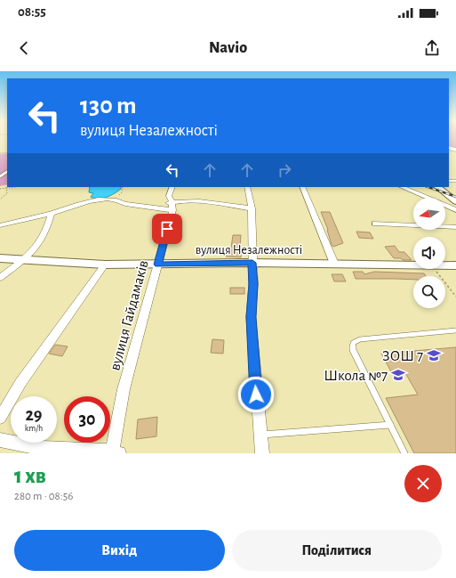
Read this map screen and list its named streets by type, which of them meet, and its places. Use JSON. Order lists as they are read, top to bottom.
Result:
{
  "streets": {
    "street": ["вулиця Незалежності", "вулиця Гайдамаків"]
  },
  "crossings": [
    ["вулиця Незалежності", "вулиця Гайдамаків"]
  ],
  "places": {
    "school or university": ["ЗОШ 7", "Школа №7"]
  },
  "north": "left",
  "page": {
    "status": "08:55",
    "header": "Navio",
    "turn": ["130 m", "вулиця Незалежності"],
    "speed": "29 km/h",
    "limit": "30",
    "heading": ["1 хв", "280 m · 08:56"],
    "buttons": ["Вихід", "Поділитися"]
  }
}
